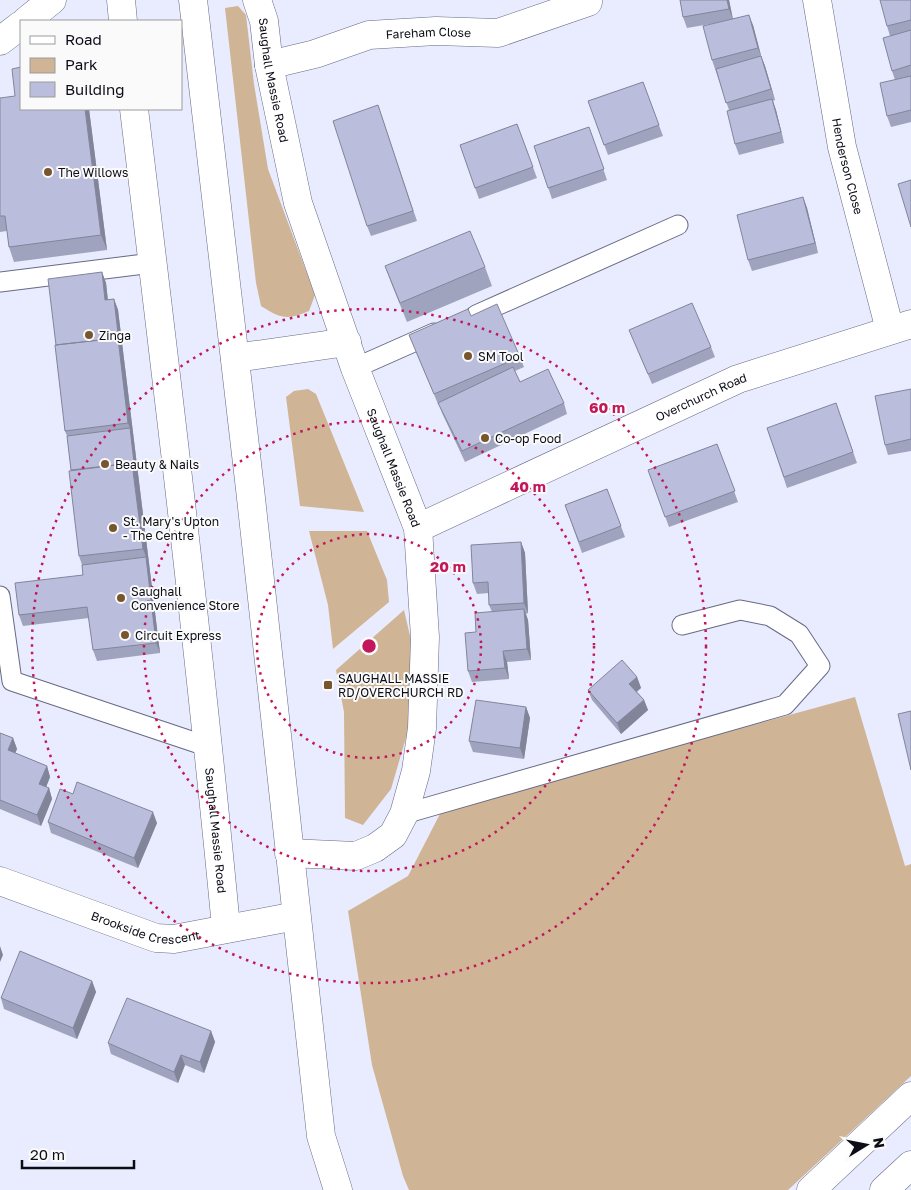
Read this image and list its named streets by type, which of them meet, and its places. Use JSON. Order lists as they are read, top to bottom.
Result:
{
  "streets": {
    "street": [
      "Fareham Close",
      "Saughall Massie Road",
      "Henderson Close",
      "Overchurch Road",
      "Brookside Crescent"
    ]
  },
  "crossings": [
    ["Fareham Close", "Saughall Massie Road"],
    ["Saughall Massie Road", "Overchurch Road"],
    ["Saughall Massie Road", "Brookside Crescent"],
    ["Henderson Close", "Overchurch Road"]
  ],
  "places": {
    "other": [
      "The Willows",
      "Zinga",
      "SM Tool",
      "Co-op Food",
      "Beauty & Nails",
      "St. Mary's Upton - The Centre",
      "Saughall Convenience Store",
      "Circuit Express"
    ],
    "transit": ["SAUGHALL MASSIE RD/OVERCHURCH RD"]
  },
  "legend": ["Road", "Park", "Building"],
  "scale_bar": "20 m",
  "north": "right",
  "rings": ["60 m", "40 m", "20 m"]
}
